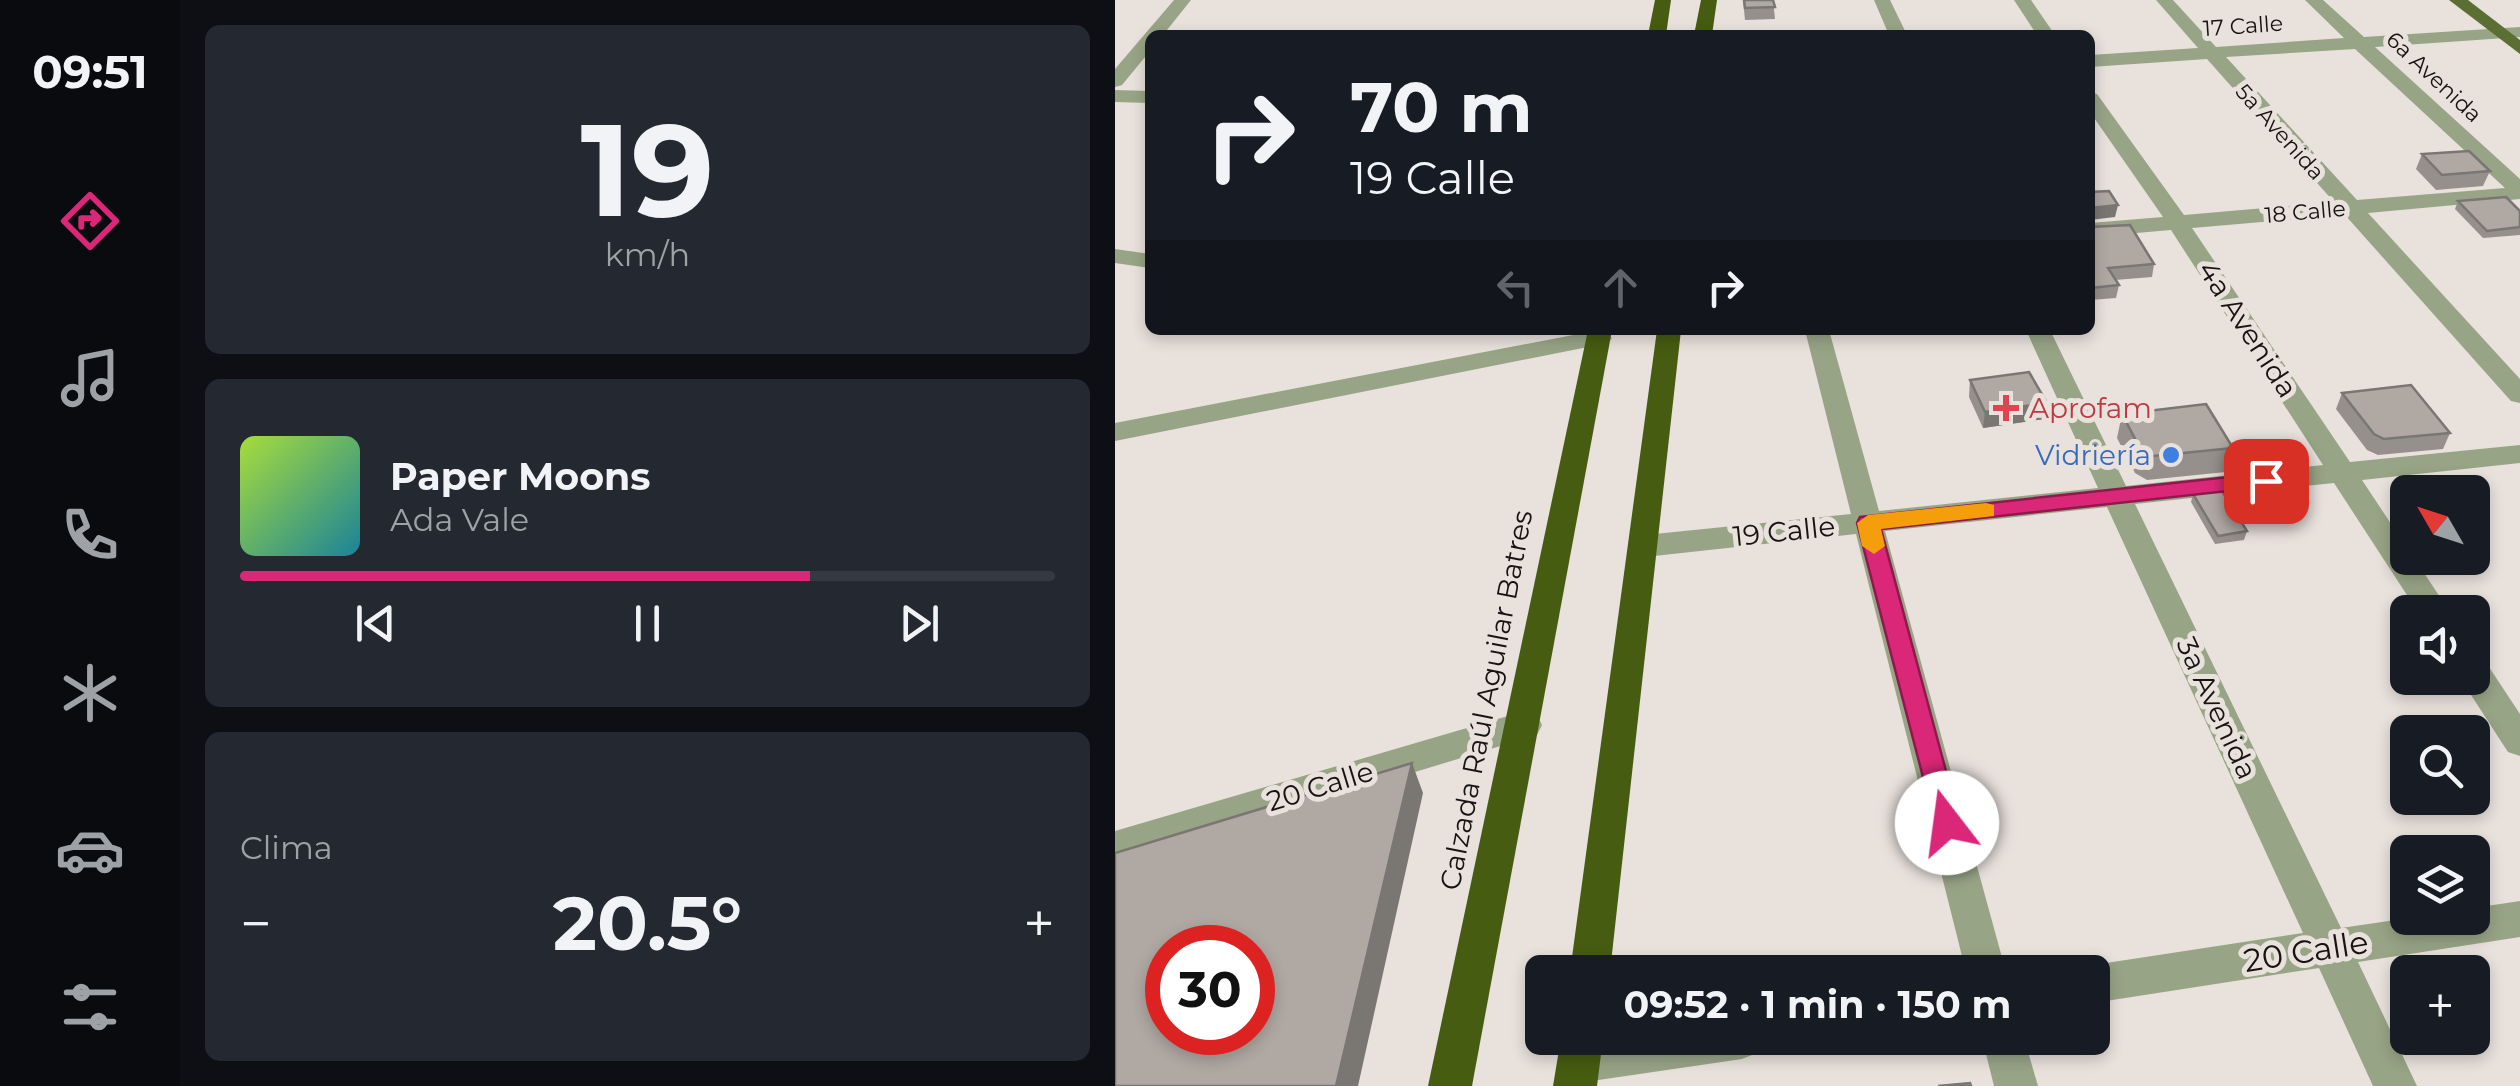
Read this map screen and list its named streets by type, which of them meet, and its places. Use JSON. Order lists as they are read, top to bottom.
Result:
{
  "streets": {
    "highway": ["Calzada Raúl Aguilar Batres"],
    "street": [
      "17 Calle",
      "6a Avenida",
      "5a Avenida",
      "18 Calle",
      "4a Avenida",
      "19 Calle",
      "3a Avenida",
      "20 Calle"
    ]
  },
  "crossings": [
    ["17 Calle", "6a Avenida"],
    ["17 Calle", "5a Avenida"],
    ["6a Avenida", "18 Calle"],
    ["5a Avenida", "18 Calle"],
    ["18 Calle", "4a Avenida"],
    ["4a Avenida", "19 Calle"],
    ["19 Calle", "3a Avenida"],
    ["Calzada Raúl Aguilar Batres", "20 Calle"],
    ["3a Avenida", "20 Calle"]
  ],
  "places": {
    "health": ["Aprofam"],
    "other": ["Vidriería"]
  },
  "north": "top left",
  "page": {
    "tabs": "09:51",
    "tile": [
      ["19", "km/h"],
      "Clima"
    ],
    "turn": ["70 m", "19 Calle"],
    "song": ["Paper Moons", "Ada Vale"],
    "map_buttons": "+",
    "heat": ["−", "20.5°", "+"],
    "limit": "30",
    "trip": "09:52 · 1 min · 150 m"
  }
}
